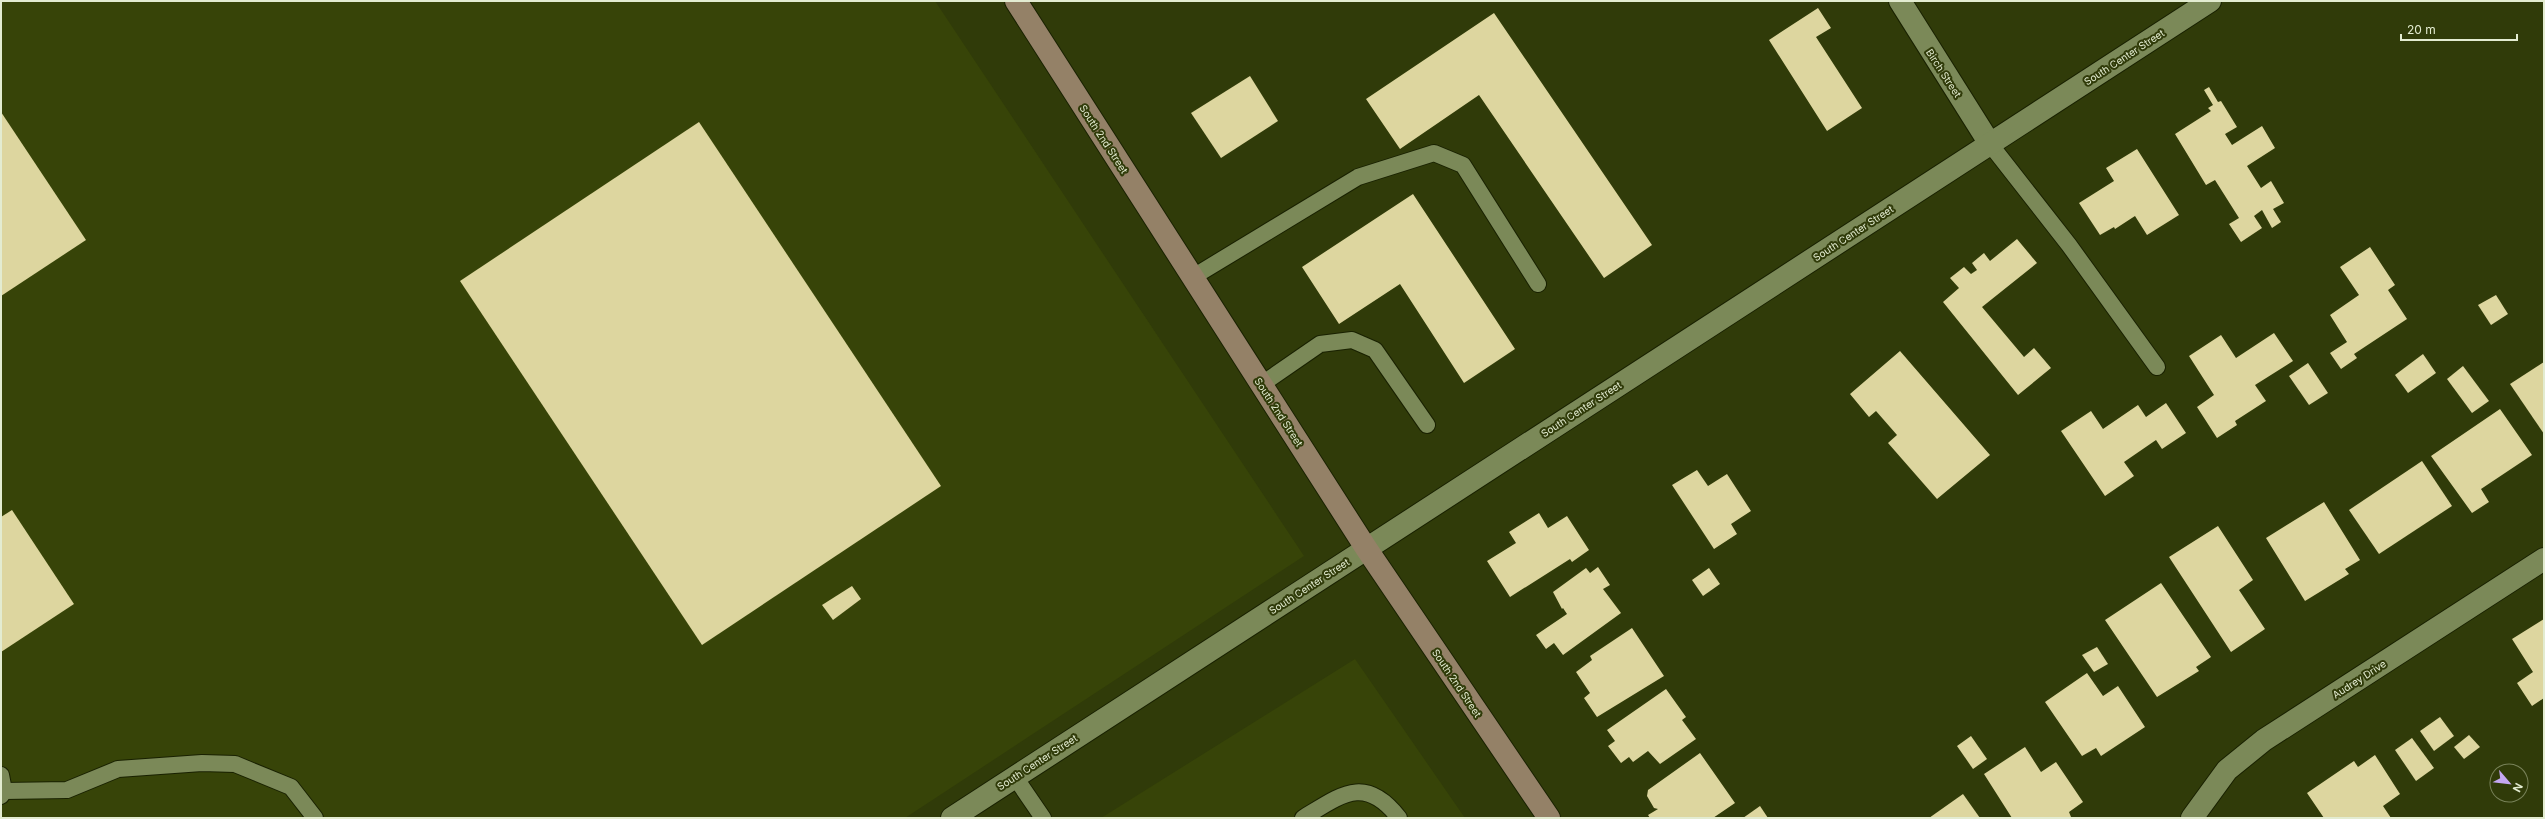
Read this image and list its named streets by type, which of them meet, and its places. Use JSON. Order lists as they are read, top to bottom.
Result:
{
  "streets": {
    "street": [
      "South Center Street",
      "Birch Street",
      "South 2nd Street",
      "Audrey Drive"
    ]
  },
  "crossings": [
    ["South Center Street", "Birch Street"],
    ["South Center Street", "South 2nd Street"]
  ],
  "scale_bar": "20 m",
  "north": "bottom right"
}
